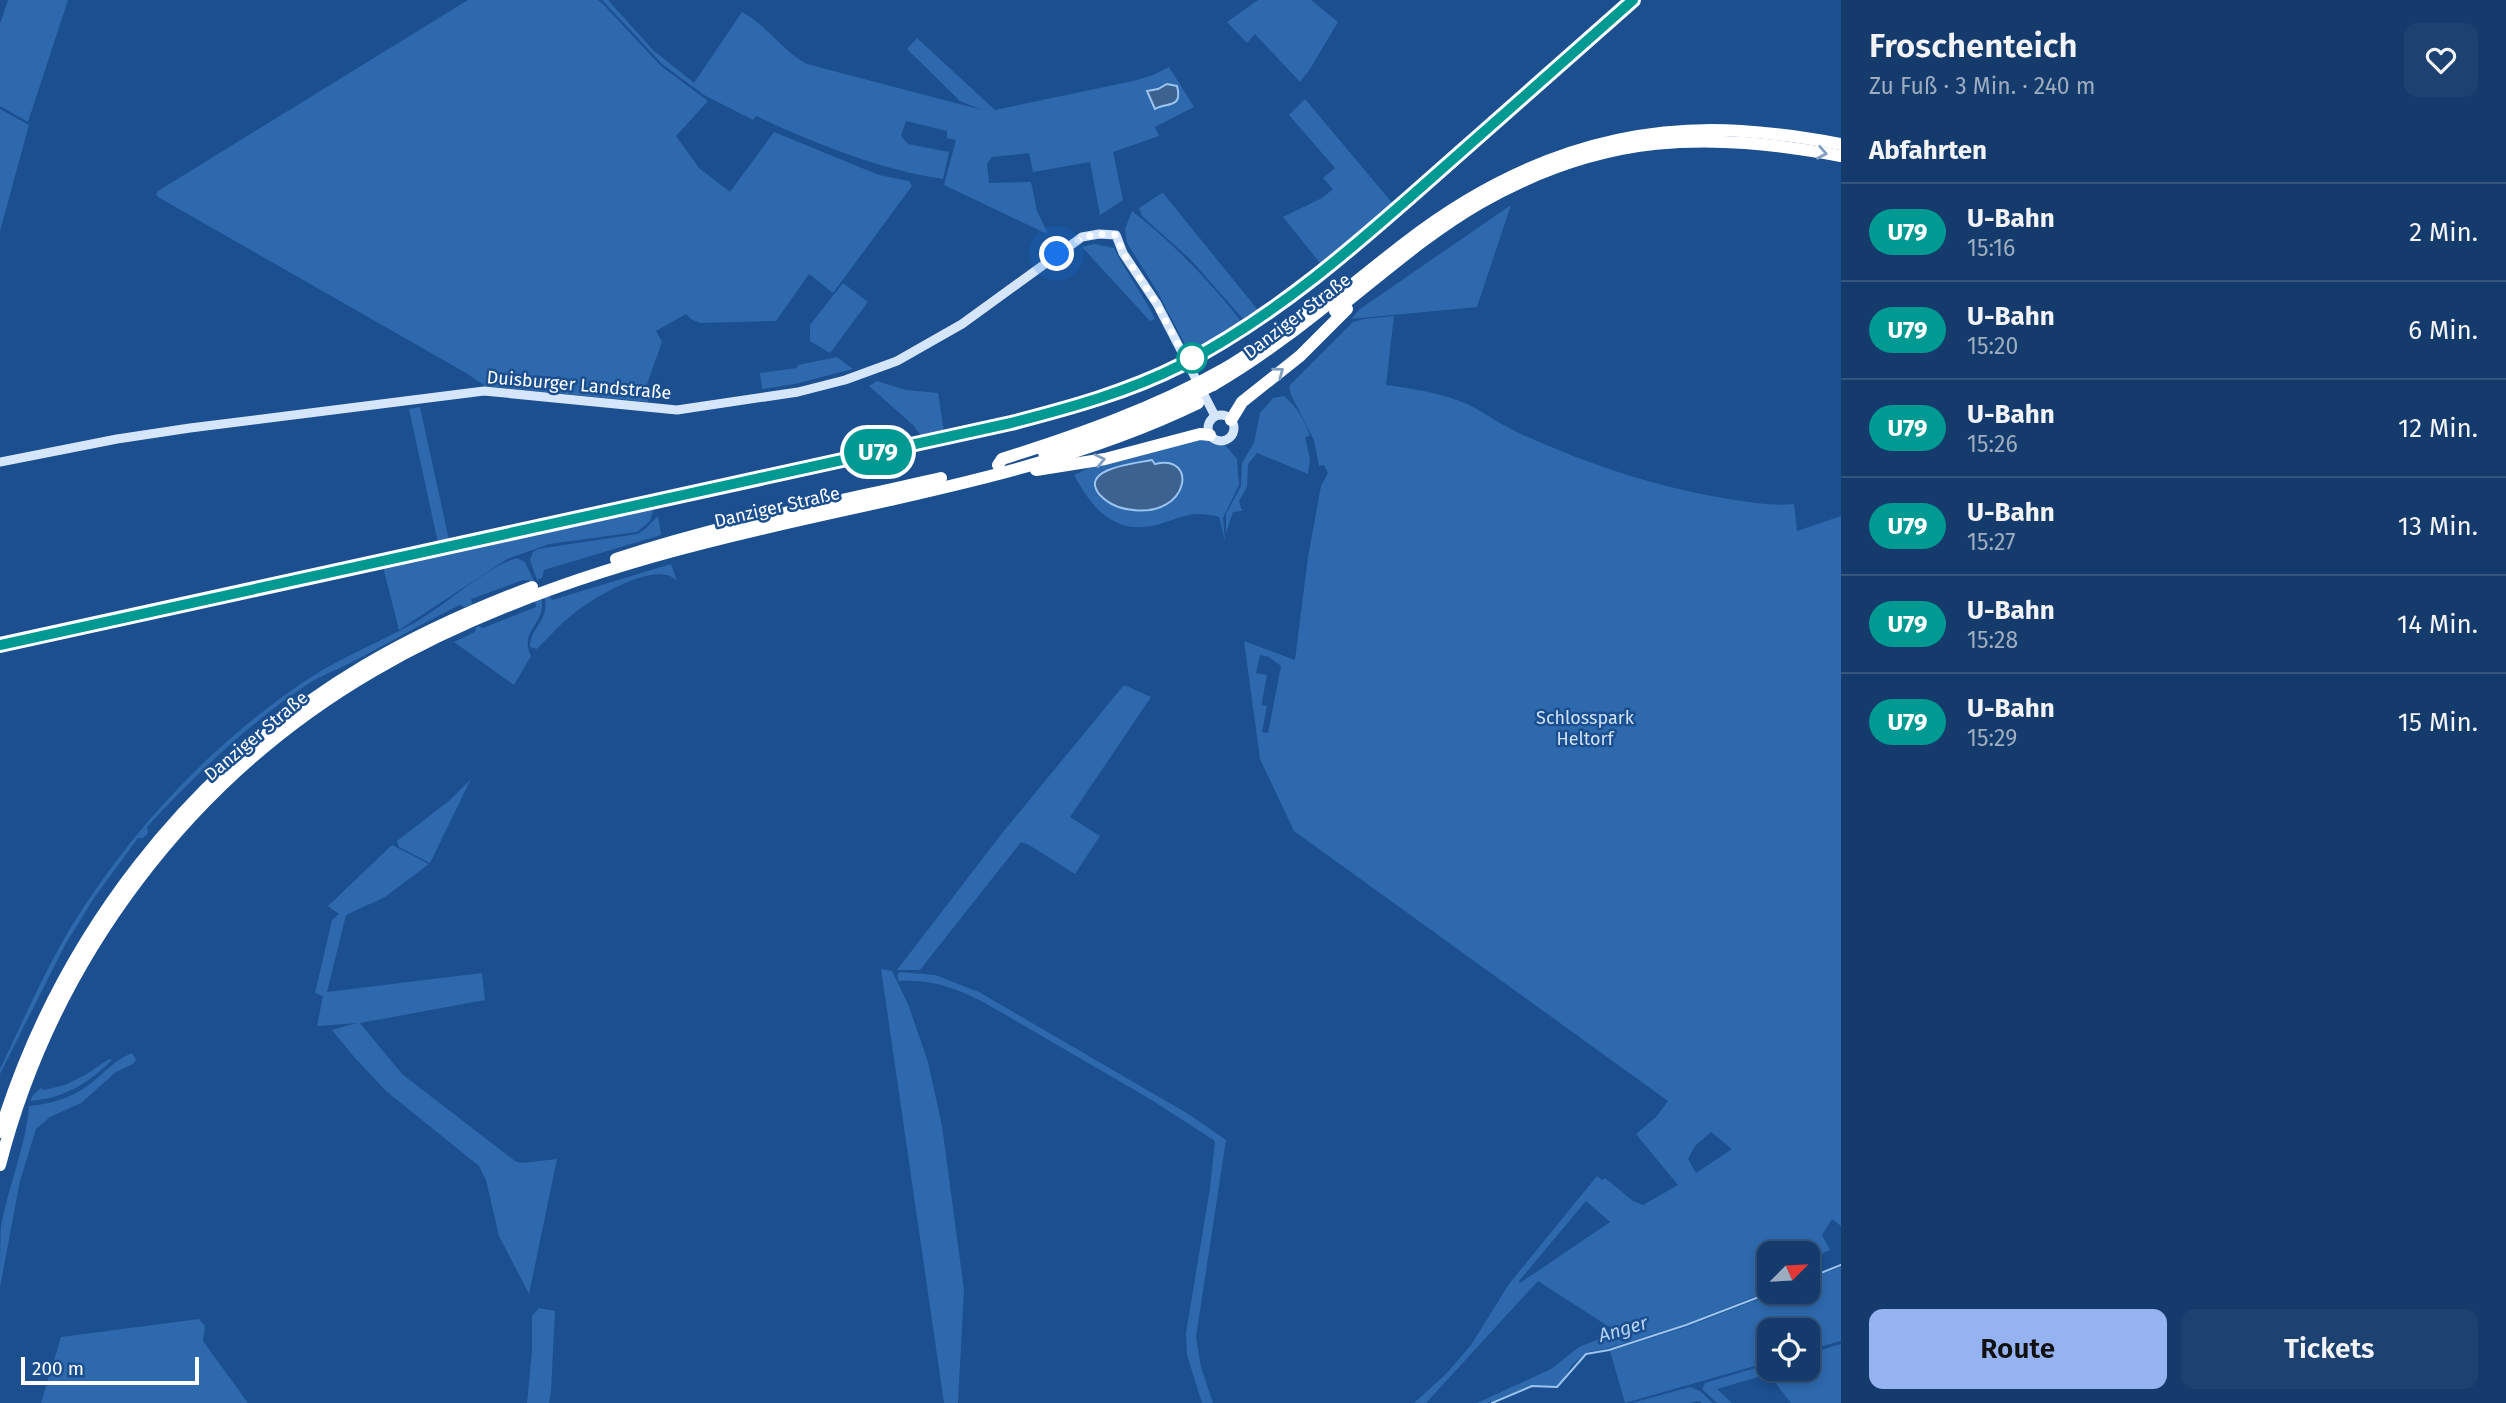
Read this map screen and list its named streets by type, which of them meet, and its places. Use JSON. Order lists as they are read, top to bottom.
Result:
{
  "streets": {
    "highway": ["Danziger Straße"],
    "main road": ["Duisburger Landstraße"]
  },
  "water": ["Anger"],
  "parks": ["Schlosspark Heltorf"],
  "lines": ["metro line U79"],
  "scale_bar": "200 m",
  "north": "top right",
  "page": {
    "on_map": "U79",
    "heading": [
      ["Froschenteich", "Zu Fuß · 3 Min. · 240 m"],
      "Abfahrten"
    ],
    "list": [
      {
        "mark": "U79",
        "name": "U-Bahn",
        "note": "15:16",
        "value": "2 Min."
      },
      {
        "mark": "U79",
        "name": "U-Bahn",
        "note": "15:20",
        "value": "6 Min."
      },
      {
        "mark": "U79",
        "name": "U-Bahn",
        "note": "15:26",
        "value": "12 Min."
      },
      {
        "mark": "U79",
        "name": "U-Bahn",
        "note": "15:27",
        "value": "13 Min."
      },
      {
        "mark": "U79",
        "name": "U-Bahn",
        "note": "15:28",
        "value": "14 Min."
      },
      {
        "mark": "U79",
        "name": "U-Bahn",
        "note": "15:29",
        "value": "15 Min."
      }
    ],
    "buttons": ["Route", "Tickets"],
    "scale": "200 m"
  }
}
